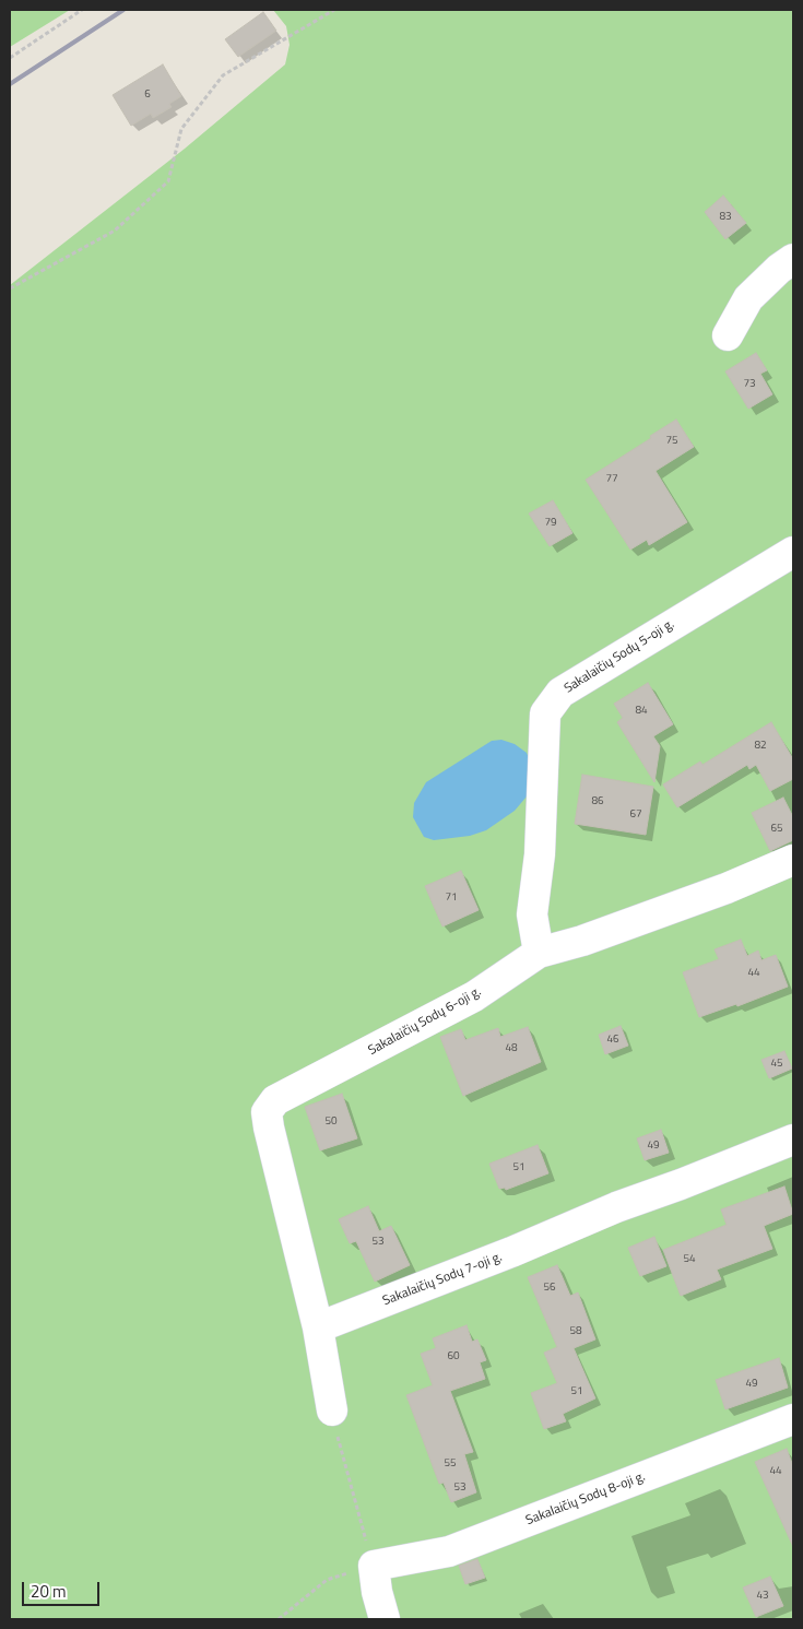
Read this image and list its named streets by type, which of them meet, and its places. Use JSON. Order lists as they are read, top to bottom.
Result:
{
  "streets": {
    "street": [
      "Sakalaičių Sodų 5-oji g.",
      "Sakalaičių Sodų 6-oji g.",
      "Sakalaičių Sodų 7-oji g.",
      "Sakalaičių Sodų 8-oji g."
    ]
  },
  "crossings": [
    ["Sakalaičių Sodų 5-oji g.", "Sakalaičių Sodų 6-oji g."],
    ["Sakalaičių Sodų 6-oji g.", "Sakalaičių Sodų 7-oji g."]
  ],
  "house_numbers": [
    "6",
    "83",
    "73",
    "75",
    "77",
    "79",
    "84",
    "82",
    "86",
    "67",
    "65",
    "71",
    "44",
    "46",
    "48",
    "45",
    "50",
    "49",
    "51",
    "53",
    "54",
    "56",
    "58",
    "60",
    "49",
    "51",
    "55",
    "44",
    "53",
    "43"
  ],
  "scale_bar": "20 m"
}
